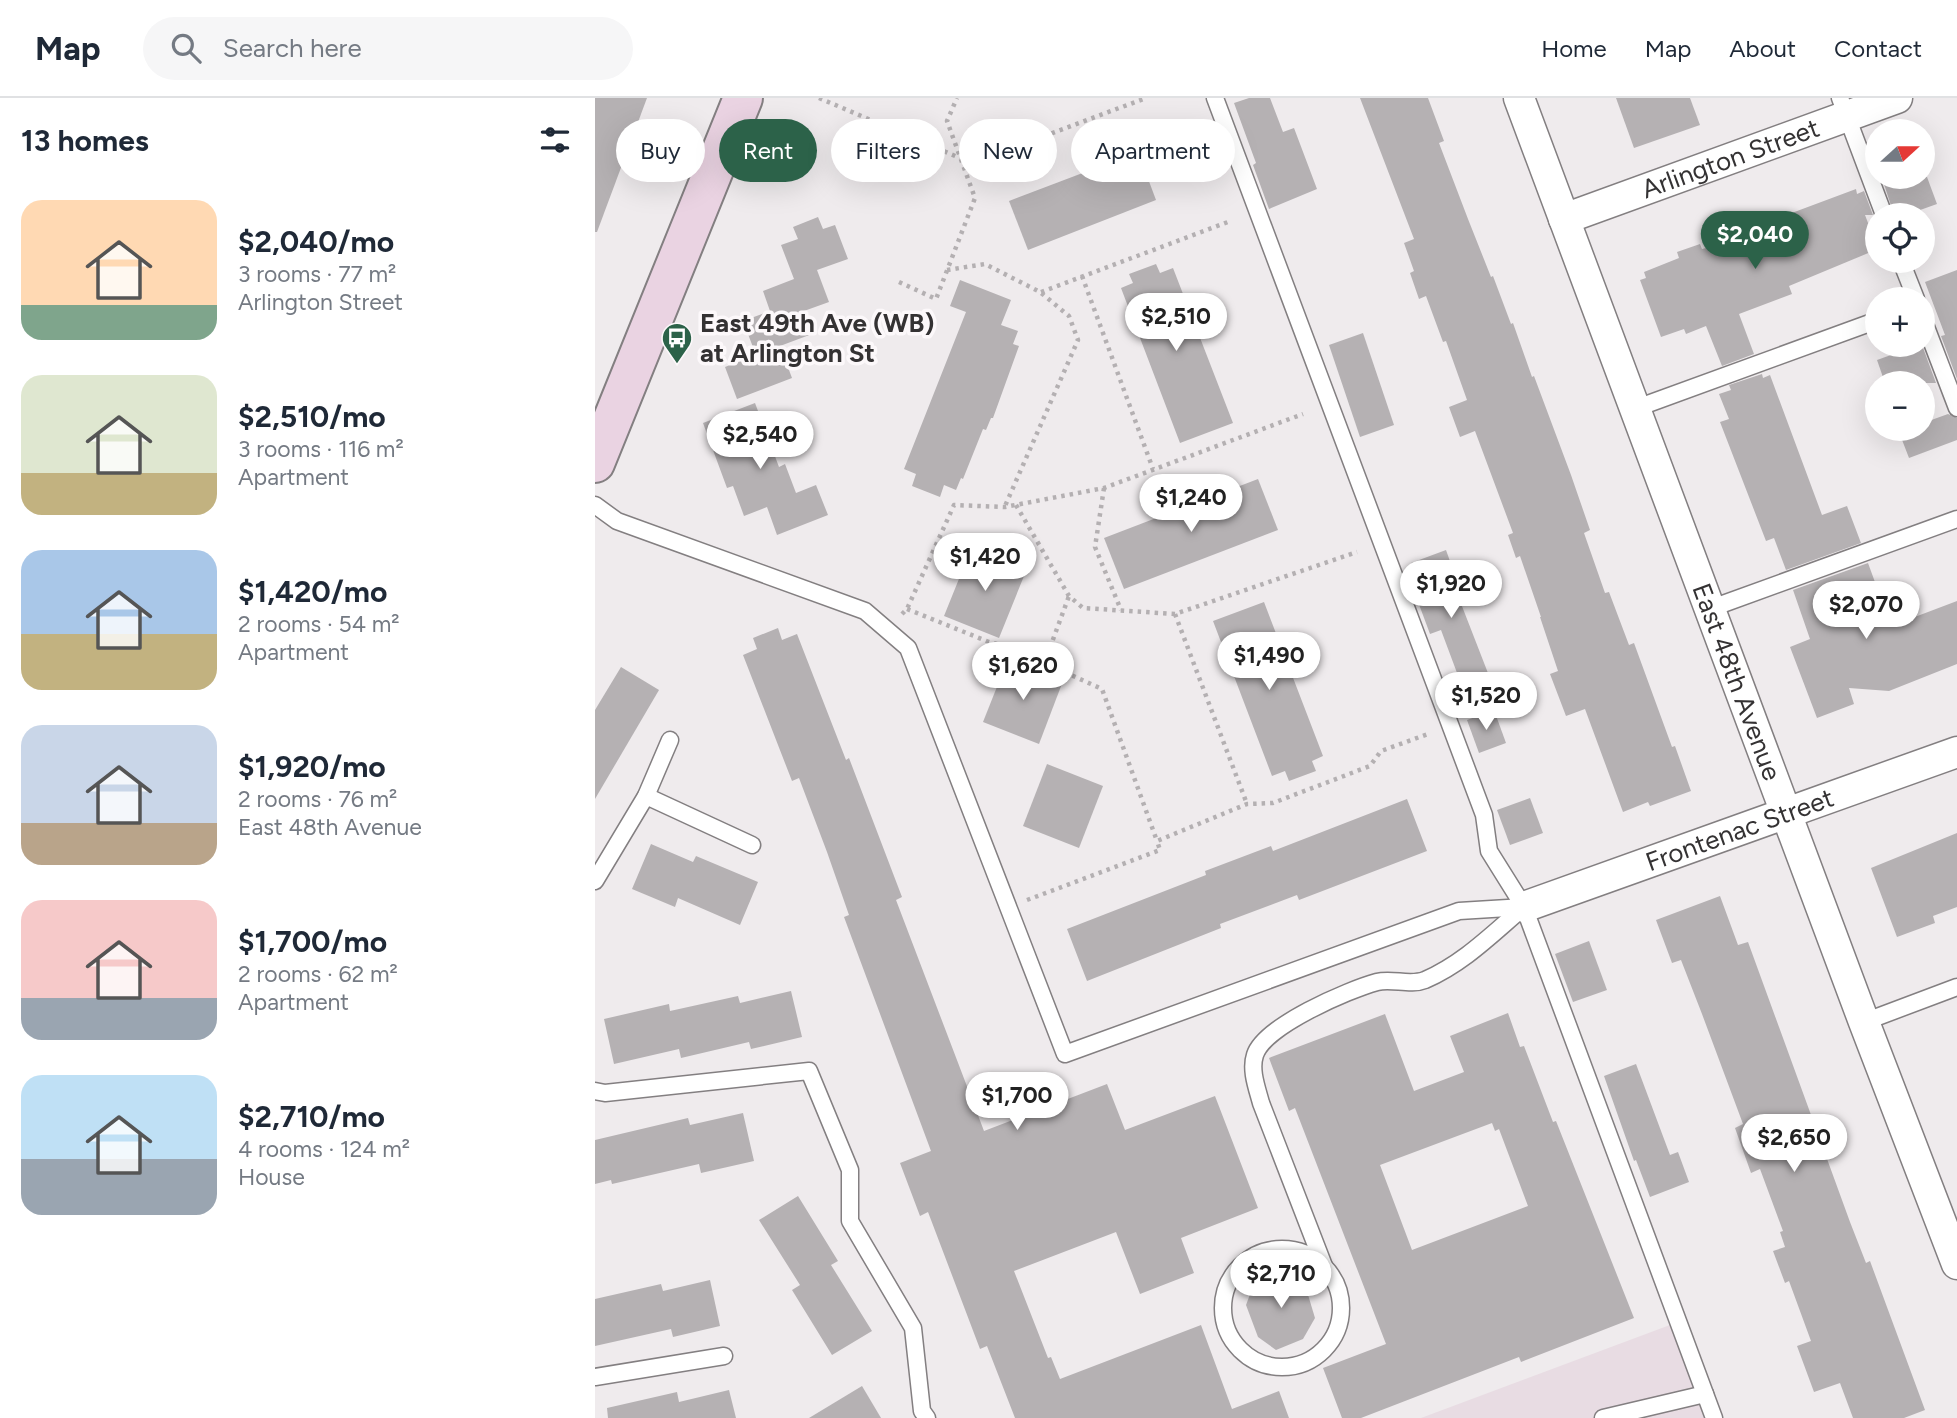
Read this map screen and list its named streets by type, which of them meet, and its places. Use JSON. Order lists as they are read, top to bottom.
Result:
{
  "streets": {
    "street": ["Arlington Street", "East 48th Avenue", "Frontenac Street"]
  },
  "crossings": [
    ["Arlington Street", "East 48th Avenue"],
    ["East 48th Avenue", "Frontenac Street"]
  ],
  "places": {
    "bus stop": ["East 49th Ave (WB) at Arlington St"]
  },
  "north": "right",
  "page": {
    "header": "Map",
    "search": "Search here",
    "nav": [
      "Home",
      "Map",
      "About",
      "Contact"
    ],
    "heading": "13 homes",
    "map_buttons": ["+", "−"],
    "chip": [
      "Buy",
      "Rent",
      "Filters",
      "New",
      "Apartment"
    ],
    "list": [
      {
        "name": "$2,040/mo",
        "note": "3 rooms · 77 m² · Arlington Street"
      },
      {
        "name": "$2,510/mo",
        "note": "3 rooms · 116 m² · Apartment"
      },
      {
        "name": "$1,420/mo",
        "note": "2 rooms · 54 m² · Apartment"
      },
      {
        "name": "$1,920/mo",
        "note": "2 rooms · 76 m² · East 48th Avenue"
      },
      {
        "name": "$1,700/mo",
        "note": "2 rooms · 62 m² · Apartment"
      },
      {
        "name": "$2,710/mo",
        "note": "4 rooms · 124 m² · House"
      }
    ],
    "price": [
      "$2,040",
      "$2,510",
      "$2,540",
      "$1,240",
      "$1,420",
      "$1,920",
      "$2,070",
      "$1,490",
      "$1,620",
      "$1,520",
      "$1,700",
      "$2,650",
      "$2,710"
    ]
  }
}
